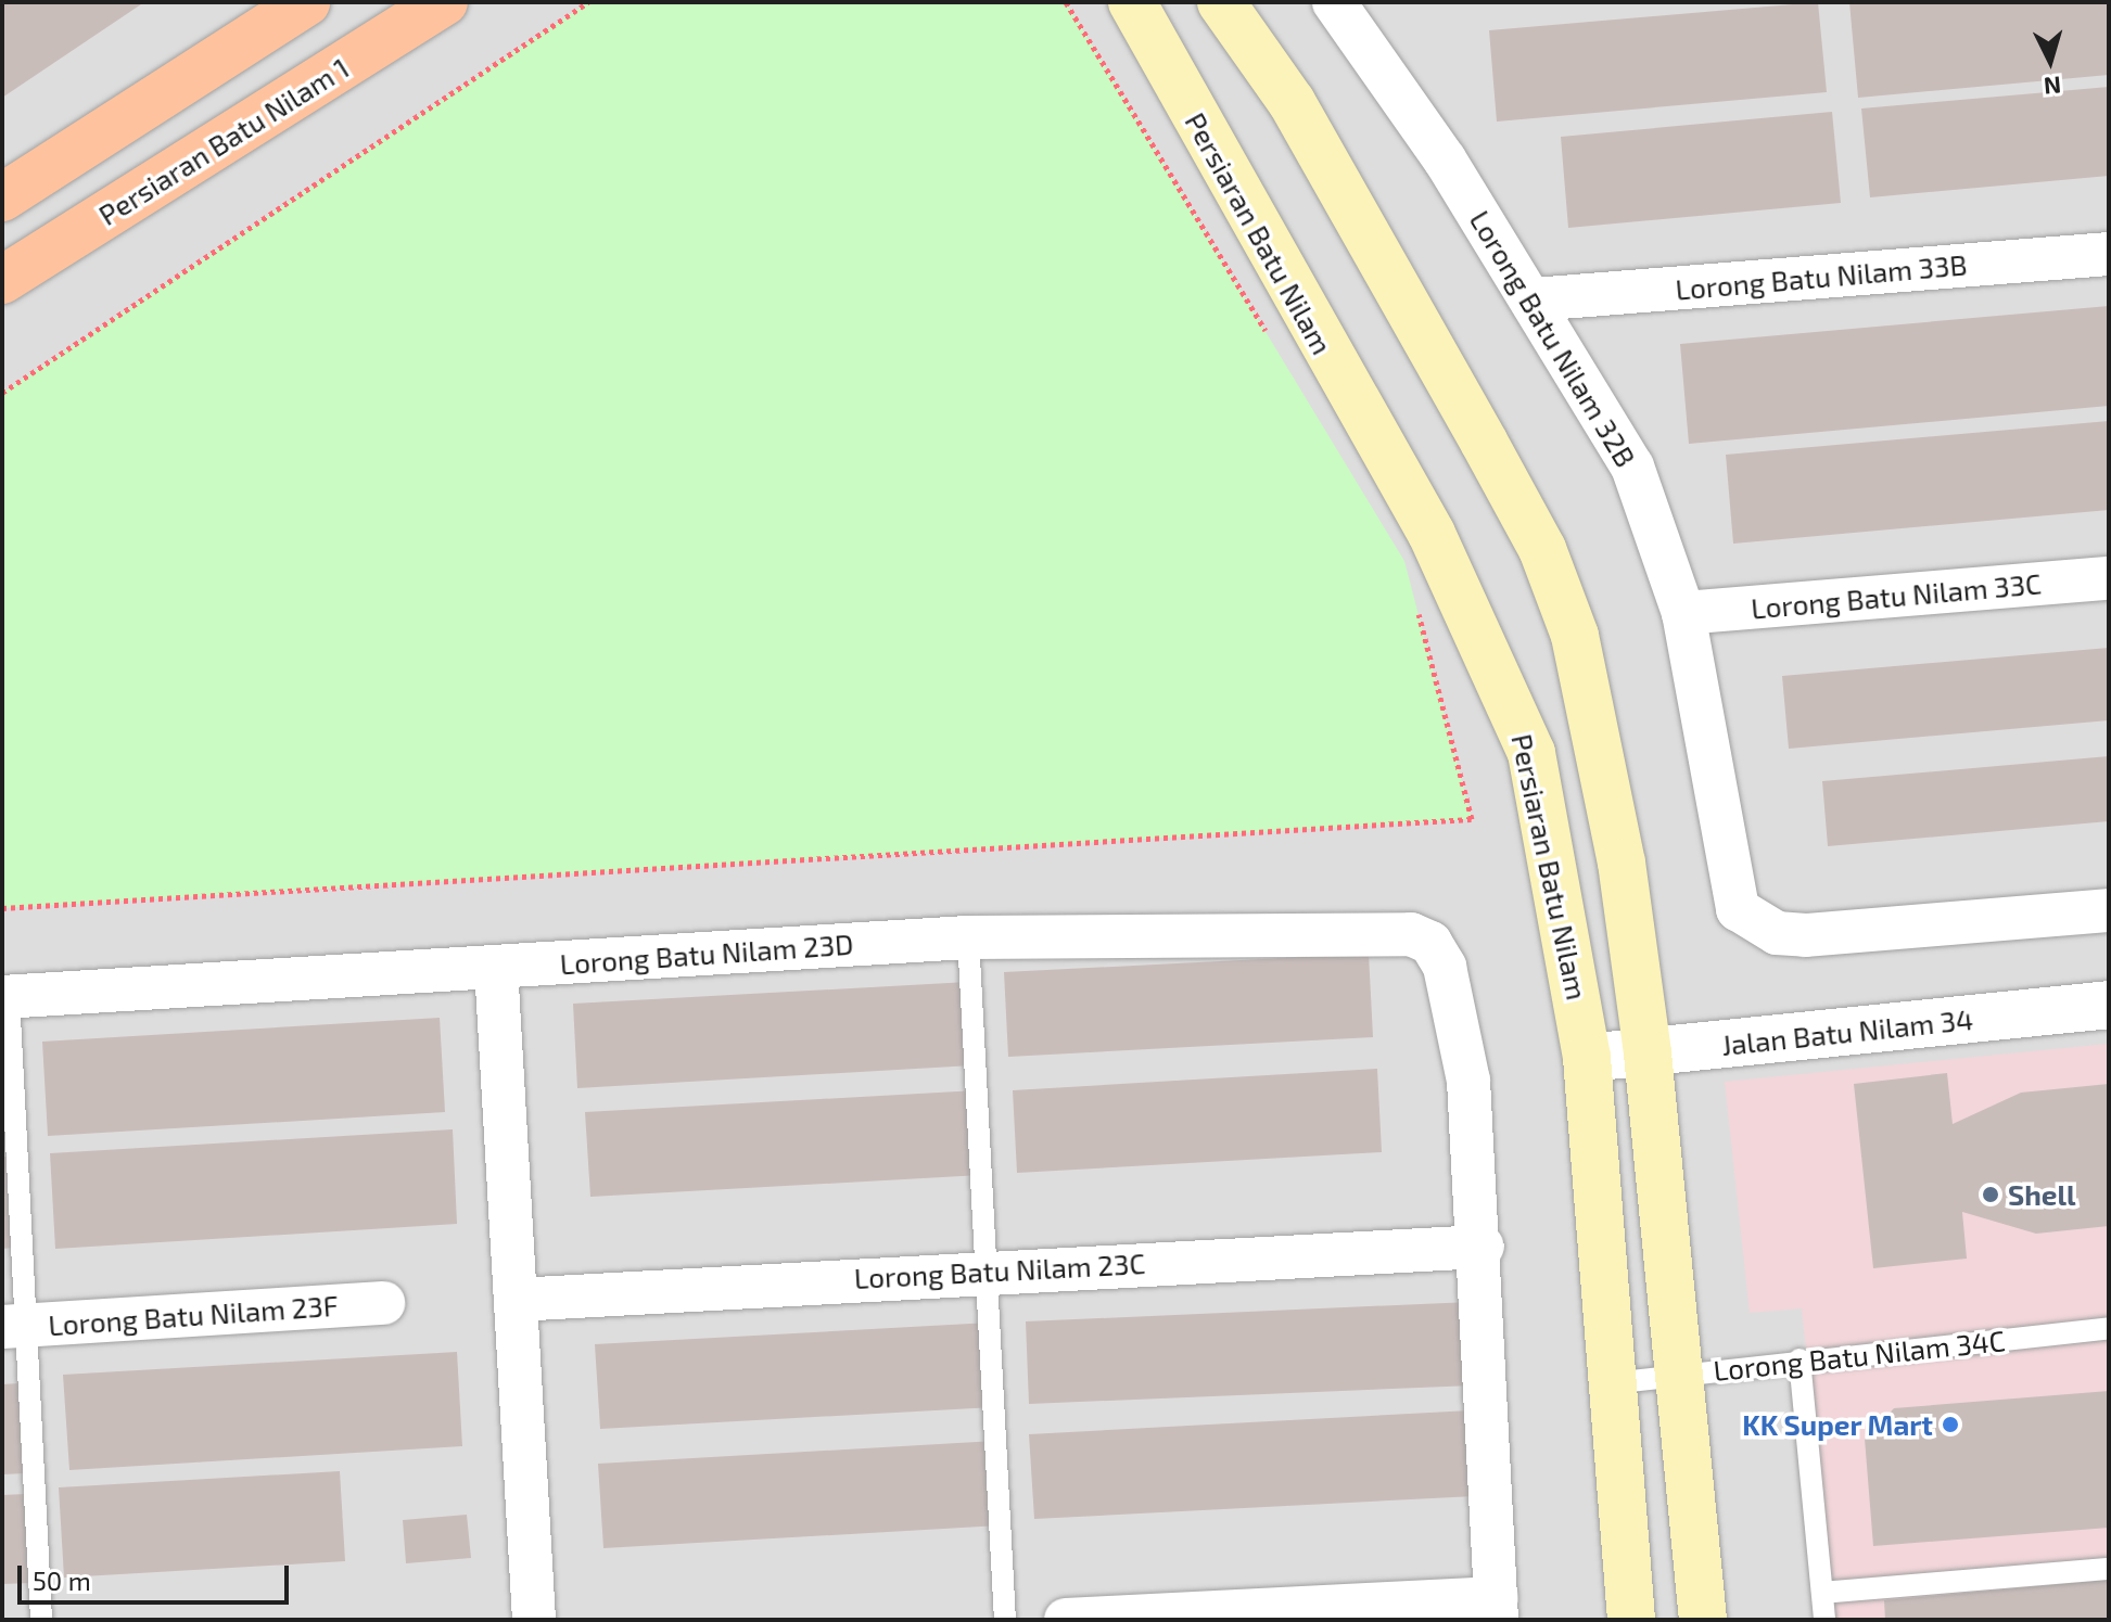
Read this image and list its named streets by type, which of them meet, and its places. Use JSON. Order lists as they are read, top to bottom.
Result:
{
  "streets": {
    "main road": ["Persiaran Batu Nilam 1", "Persiaran Batu Nilam"],
    "street": [
      "Lorong Batu Nilam 33B",
      "Lorong Batu Nilam 32B",
      "Lorong Batu Nilam 33C",
      "Lorong Batu Nilam 23D",
      "Jalan Batu Nilam 34",
      "Lorong Batu Nilam 23C",
      "Lorong Batu Nilam 23F"
    ],
    "lane": ["Lorong Batu Nilam 34C"]
  },
  "crossings": [
    ["Persiaran Batu Nilam", "Jalan Batu Nilam 34"],
    ["Persiaran Batu Nilam", "Lorong Batu Nilam 34C"],
    ["Lorong Batu Nilam 33B", "Lorong Batu Nilam 32B"],
    ["Lorong Batu Nilam 32B", "Lorong Batu Nilam 33C"],
    ["Lorong Batu Nilam 23D", "Lorong Batu Nilam 23C"]
  ],
  "places": ["Shell", "KK Super Mart"],
  "scale_bar": "50 m",
  "north": "bottom"
}
